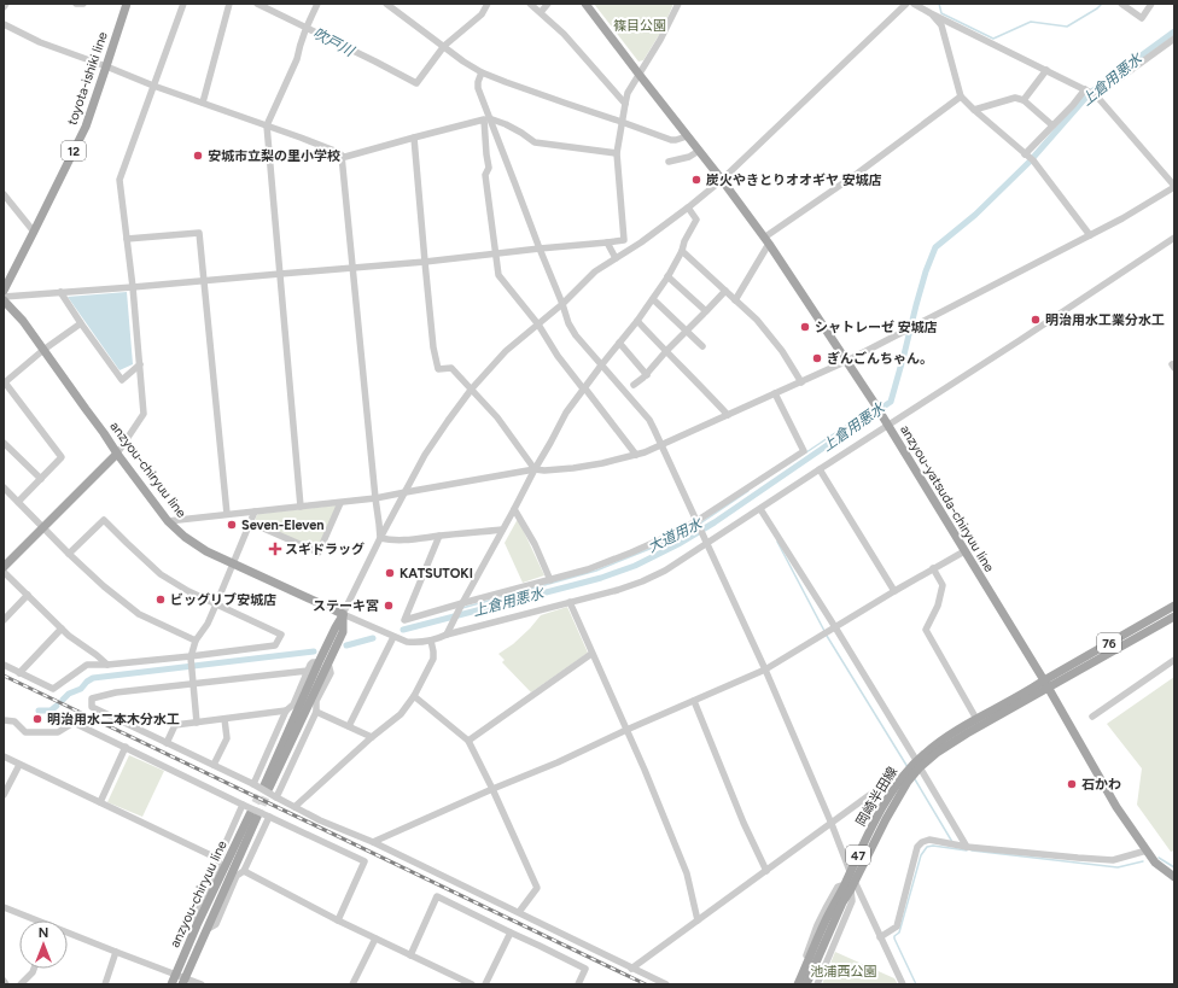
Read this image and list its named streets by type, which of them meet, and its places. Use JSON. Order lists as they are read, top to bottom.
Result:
{
  "streets": {
    "main road": [
      "toyota-ishiki line",
      "12",
      "anzyou-chiryuu line",
      "anzyou-yatsuda-chiryuu line",
      "76",
      "岡崎半田線",
      "47"
    ]
  },
  "crossings": [
    ["anzyou-yatsuda-chiryuu line", "76"],
    ["anzyou-yatsuda-chiryuu line", "岡崎半田線"],
    ["76", "岡崎半田線"]
  ],
  "water": ["吹戸川", "上倉用悪水", "大道用水"],
  "parks": ["篠目公園", "池浦西公園"],
  "places": {
    "other": [
      "安城市立梨の里小学校",
      "炭火やきとりオオギヤ 安城店",
      "明治用水工業分水工",
      "シャトレーゼ 安城店",
      "ぎんごんちゃん。",
      "Seven-Eleven",
      "KATSUTOKI",
      "ビッグリブ安城店",
      "ステーキ宮",
      "明治用水二本木分水工",
      "石かわ"
    ],
    "health": ["スギドラッグ"]
  },
  "north": "top"
}
